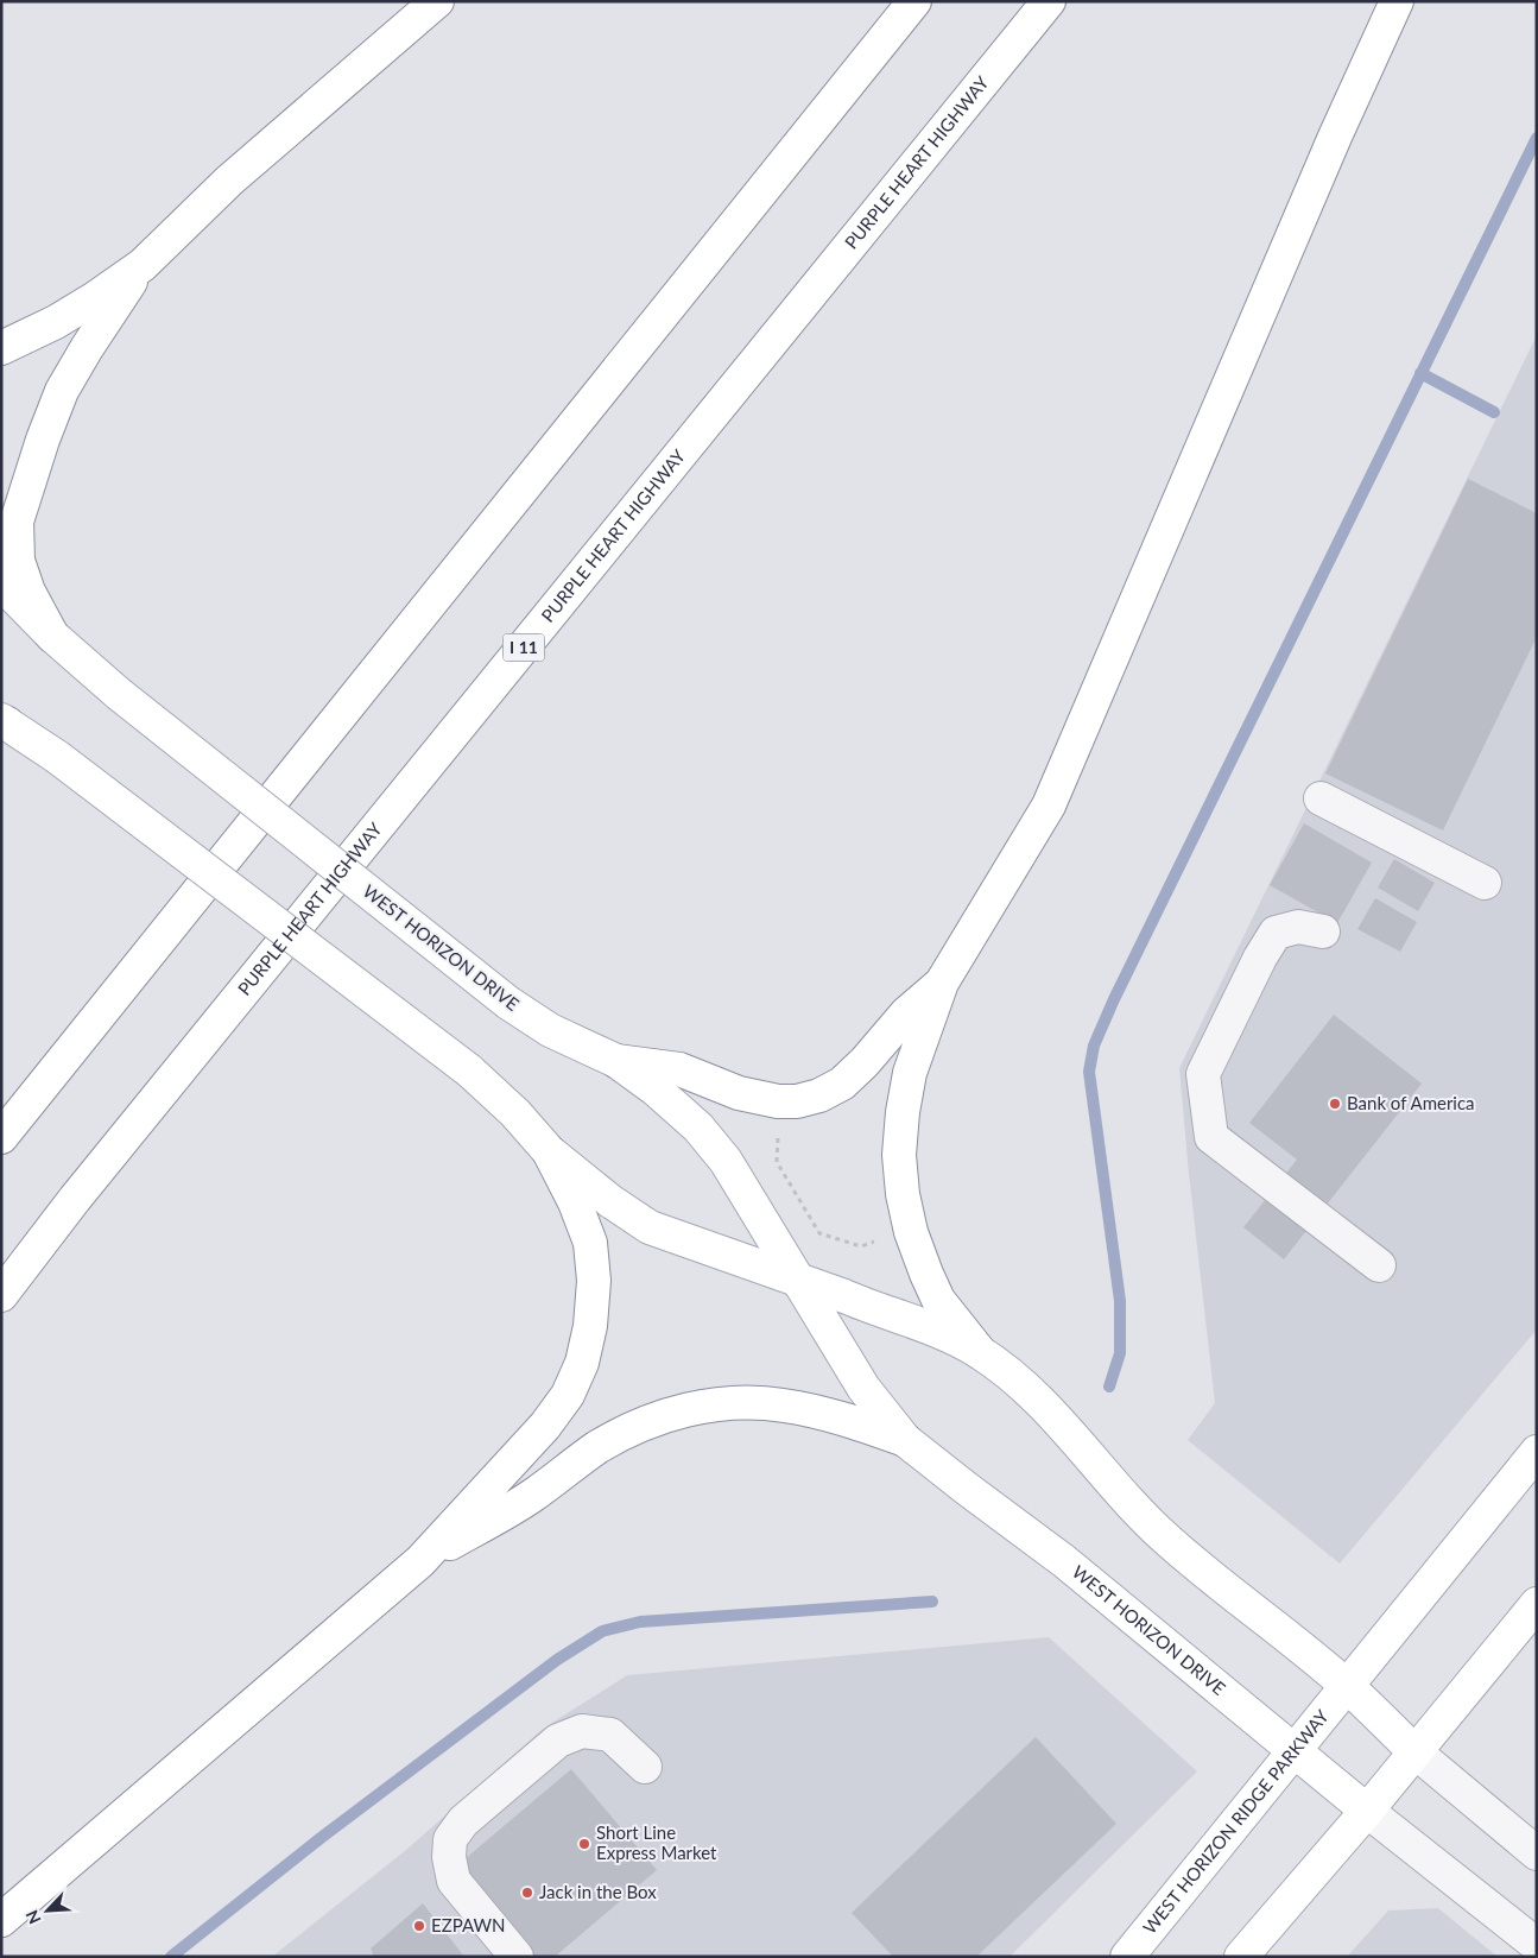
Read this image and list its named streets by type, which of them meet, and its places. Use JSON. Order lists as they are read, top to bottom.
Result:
{
  "streets": {
    "main road": [
      "PURPLE HEART HIGHWAY",
      "I 11",
      "WEST HORIZON DRIVE",
      "WEST HORIZON RIDGE PARKWAY"
    ]
  },
  "crossings": [
    ["WEST HORIZON DRIVE", "WEST HORIZON RIDGE PARKWAY"]
  ],
  "places": [
    "Bank of America",
    "Short Line Express Market",
    "Jack in the Box",
    "EZPAWN"
  ],
  "north": "bottom left"
}
